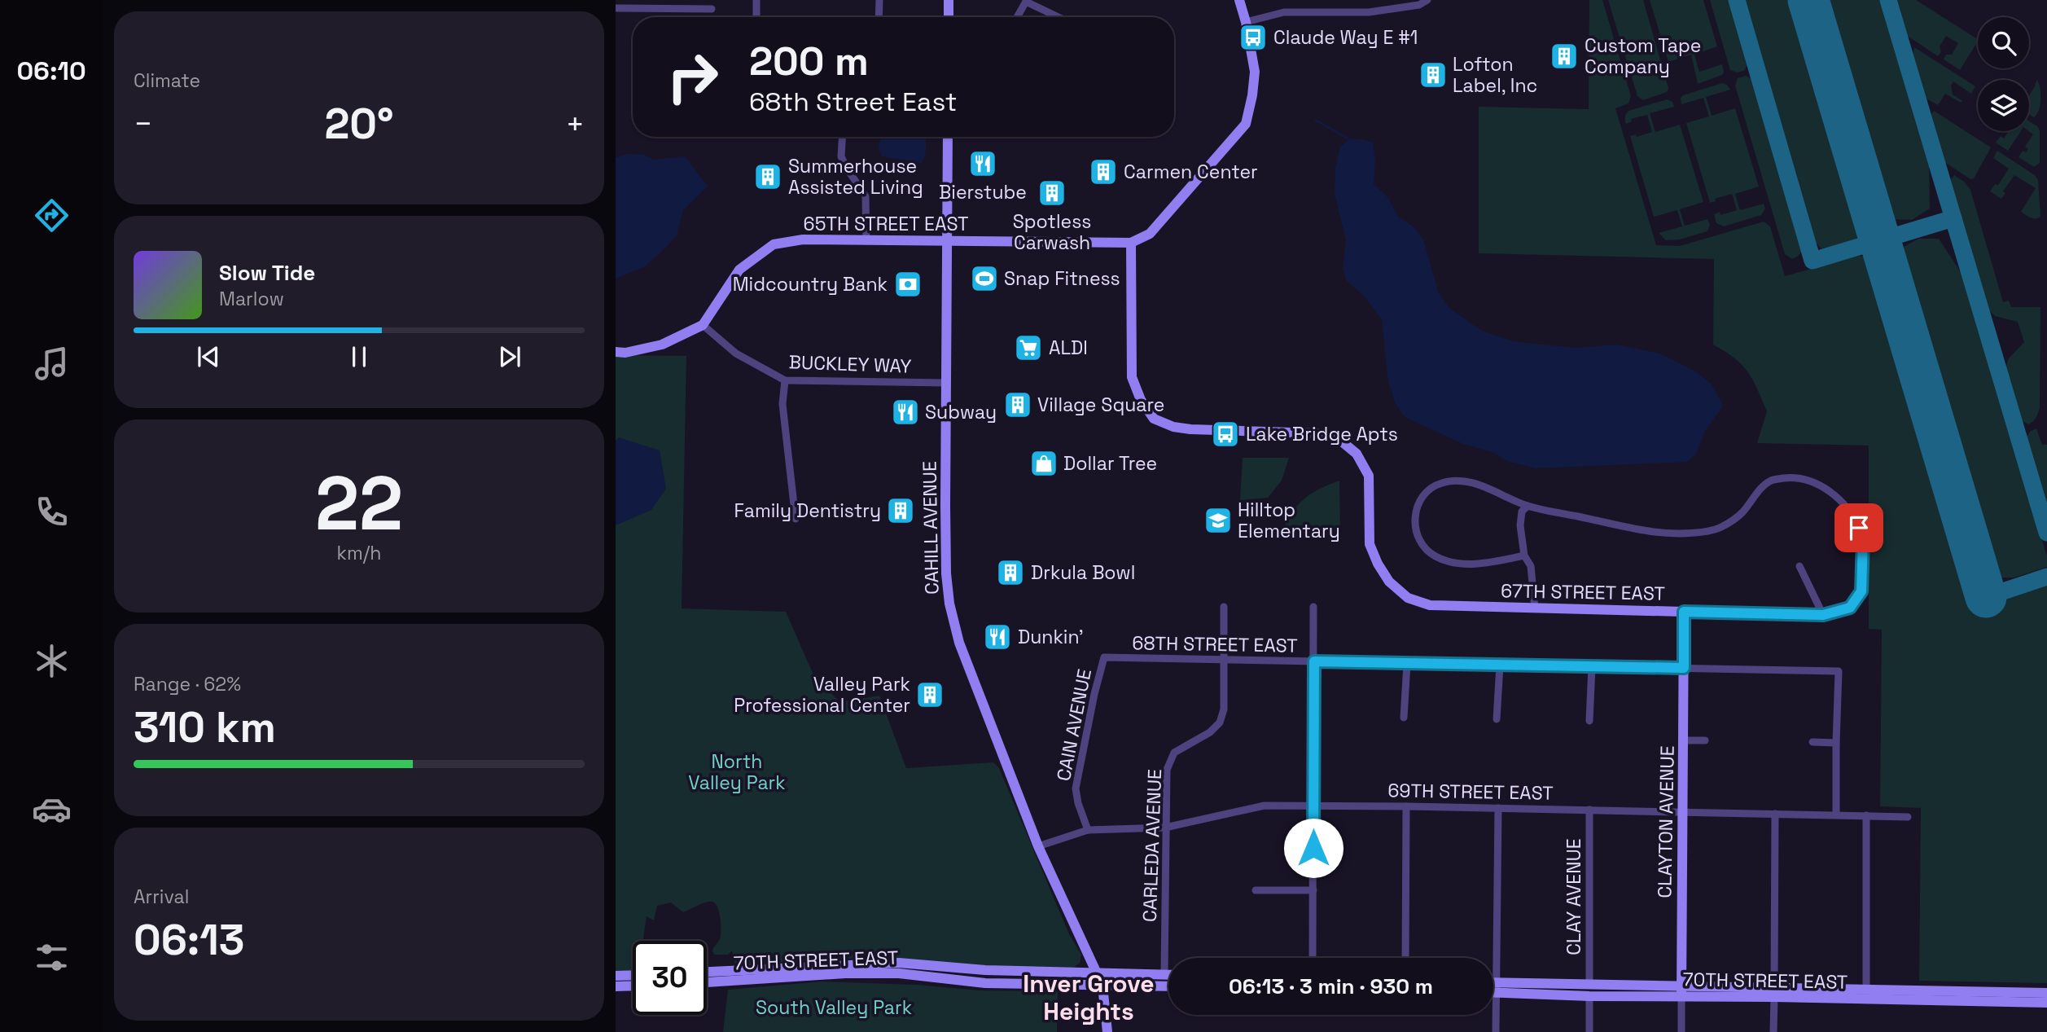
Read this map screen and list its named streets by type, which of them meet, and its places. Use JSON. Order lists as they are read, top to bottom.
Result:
{
  "streets": {
    "street": [
      "65TH STREET EAST",
      "BUCKLEY WAY",
      "CAHILL AVENUE",
      "67TH STREET EAST",
      "68TH STREET EAST",
      "CAIN AVENUE",
      "69TH STREET EAST",
      "CLAYTON AVENUE",
      "CARLEDA AVENUE",
      "CLAY AVENUE",
      "70TH STREET EAST"
    ]
  },
  "crossings": [
    ["65TH STREET EAST", "BUCKLEY WAY"],
    ["65TH STREET EAST", "CAHILL AVENUE"],
    ["65TH STREET EAST", "67TH STREET EAST"],
    ["BUCKLEY WAY", "CAHILL AVENUE"],
    ["CAHILL AVENUE", "69TH STREET EAST"],
    ["CAHILL AVENUE", "70TH STREET EAST"],
    ["67TH STREET EAST", "CLAYTON AVENUE"],
    ["68TH STREET EAST", "CAIN AVENUE"],
    ["68TH STREET EAST", "CLAYTON AVENUE"],
    ["68TH STREET EAST", "CARLEDA AVENUE"],
    ["CAIN AVENUE", "69TH STREET EAST"],
    ["69TH STREET EAST", "CLAYTON AVENUE"],
    ["69TH STREET EAST", "CARLEDA AVENUE"],
    ["69TH STREET EAST", "CLAY AVENUE"],
    ["CLAYTON AVENUE", "70TH STREET EAST"],
    ["CARLEDA AVENUE", "70TH STREET EAST"],
    ["CLAY AVENUE", "70TH STREET EAST"]
  ],
  "districts": ["Inver Grove Heights"],
  "parks": ["North Valley Park", "South Valley Park"],
  "places": {
    "bus stop": ["Claude Way E #1", "Lake Bridge Apts"],
    "building": [
      "Custom Tape Company",
      "Lofton Label, Inc",
      "Carmen Center",
      "Summerhouse Assisted Living",
      "Spotless Carwash",
      "Village Square",
      "Family Dentistry",
      "Drkula Bowl",
      "Valley Park Professional Center"
    ],
    "restaurant": ["Bierstube", "Subway", "Dunkin'"],
    "sports": ["Snap Fitness"],
    "bank": ["Midcountry Bank"],
    "supermarket": ["ALDI"],
    "shop": ["Dollar Tree"],
    "school or university": ["Hilltop Elementary"]
  },
  "page": {
    "tabs": "06:10",
    "tile": [
      "Climate",
      ["22", "km/h"],
      ["Range · 62%", "310 km"],
      ["Arrival", "06:13"]
    ],
    "turn": ["200 m", "68th Street East"],
    "heat": ["−", "20°", "+"],
    "song": ["Slow Tide", "Marlow"],
    "limit": "30",
    "trip": "06:13 · 3 min · 930 m"
  }
}
